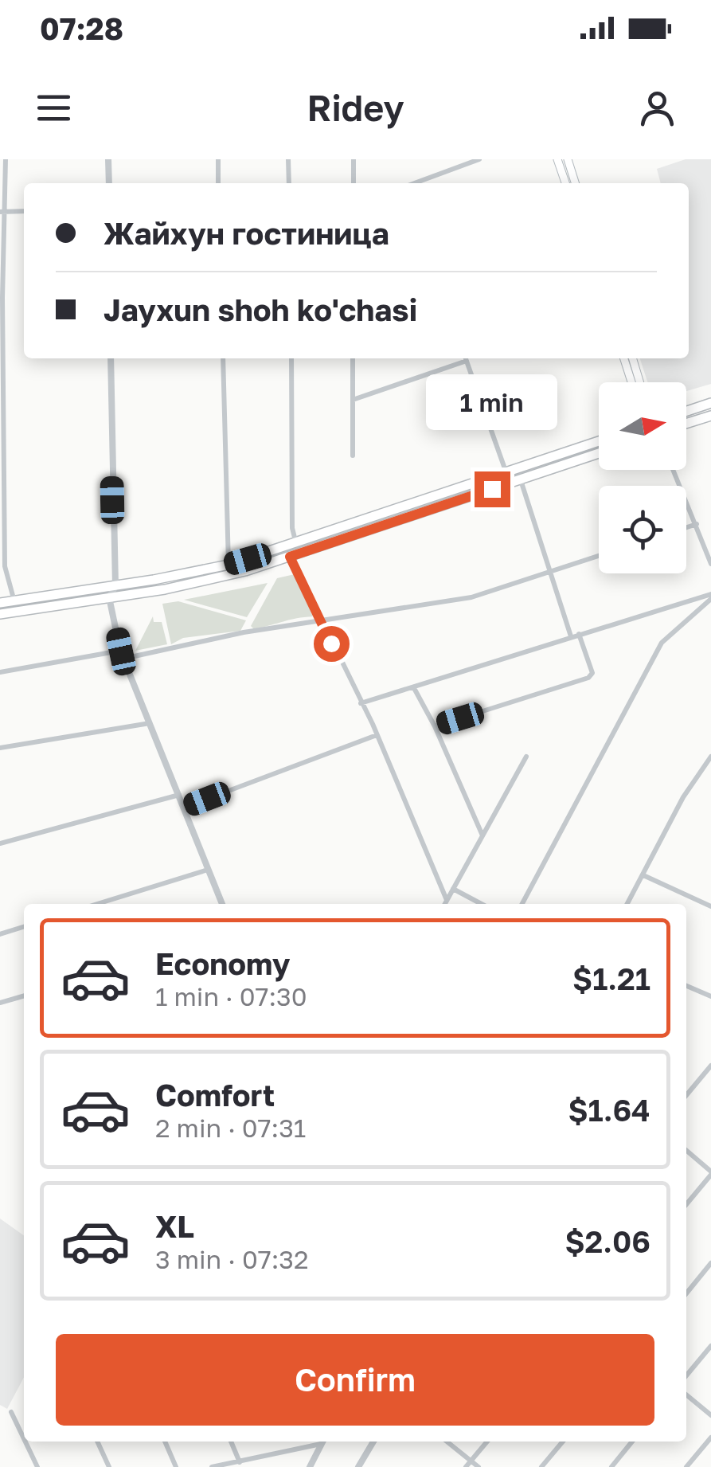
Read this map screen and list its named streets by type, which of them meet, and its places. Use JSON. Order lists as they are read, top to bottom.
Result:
{
  "north": "right",
  "page": {
    "status": "07:28",
    "header": "Ridey",
    "banner": ["Жайхун гостиница", "Jayxun shoh ko'chasi"],
    "bubble": "1 min",
    "list": [
      {
        "name": "Economy",
        "note": "1 min · 07:30",
        "value": "$1.21"
      },
      {
        "name": "Comfort",
        "note": "2 min · 07:31",
        "value": "$1.64"
      },
      {
        "name": "XL",
        "note": "3 min · 07:32",
        "value": "$2.06"
      }
    ],
    "buttons": "Confirm"
  }
}
